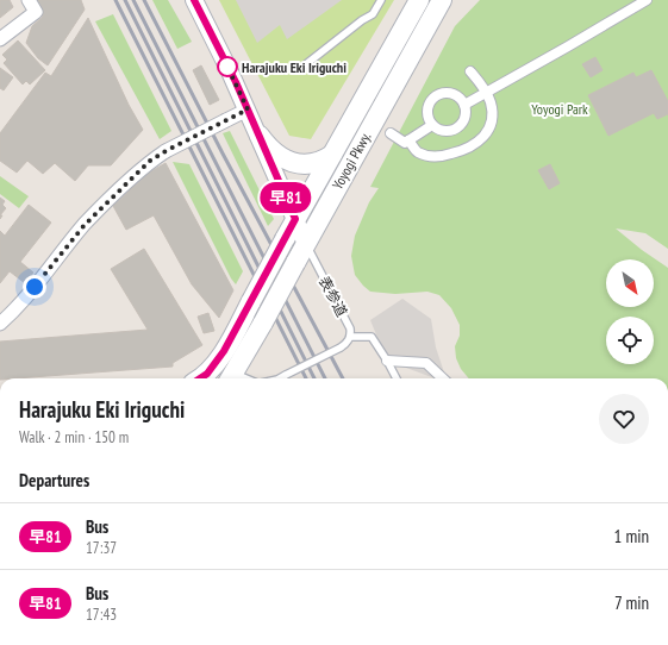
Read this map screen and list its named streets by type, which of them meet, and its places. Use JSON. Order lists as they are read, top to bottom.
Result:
{
  "streets": {
    "main road": ["Yoyogi Pkwy."],
    "lane": ["表参道"]
  },
  "crossings": [
    ["Yoyogi Pkwy.", "表参道"]
  ],
  "parks": ["Yoyogi Park"],
  "places": ["Harajuku Eki Iriguchi"],
  "lines": ["bus line 早81"],
  "north": "bottom right",
  "page": {
    "on_map": "早81",
    "heading": [
      ["Harajuku Eki Iriguchi", "Walk · 2 min · 150 m"],
      "Departures"
    ],
    "list": [
      {
        "mark": "早81",
        "name": "Bus",
        "note": "17:37",
        "value": "1 min"
      },
      {
        "mark": "早81",
        "name": "Bus",
        "note": "17:43",
        "value": "7 min"
      }
    ]
  }
}
